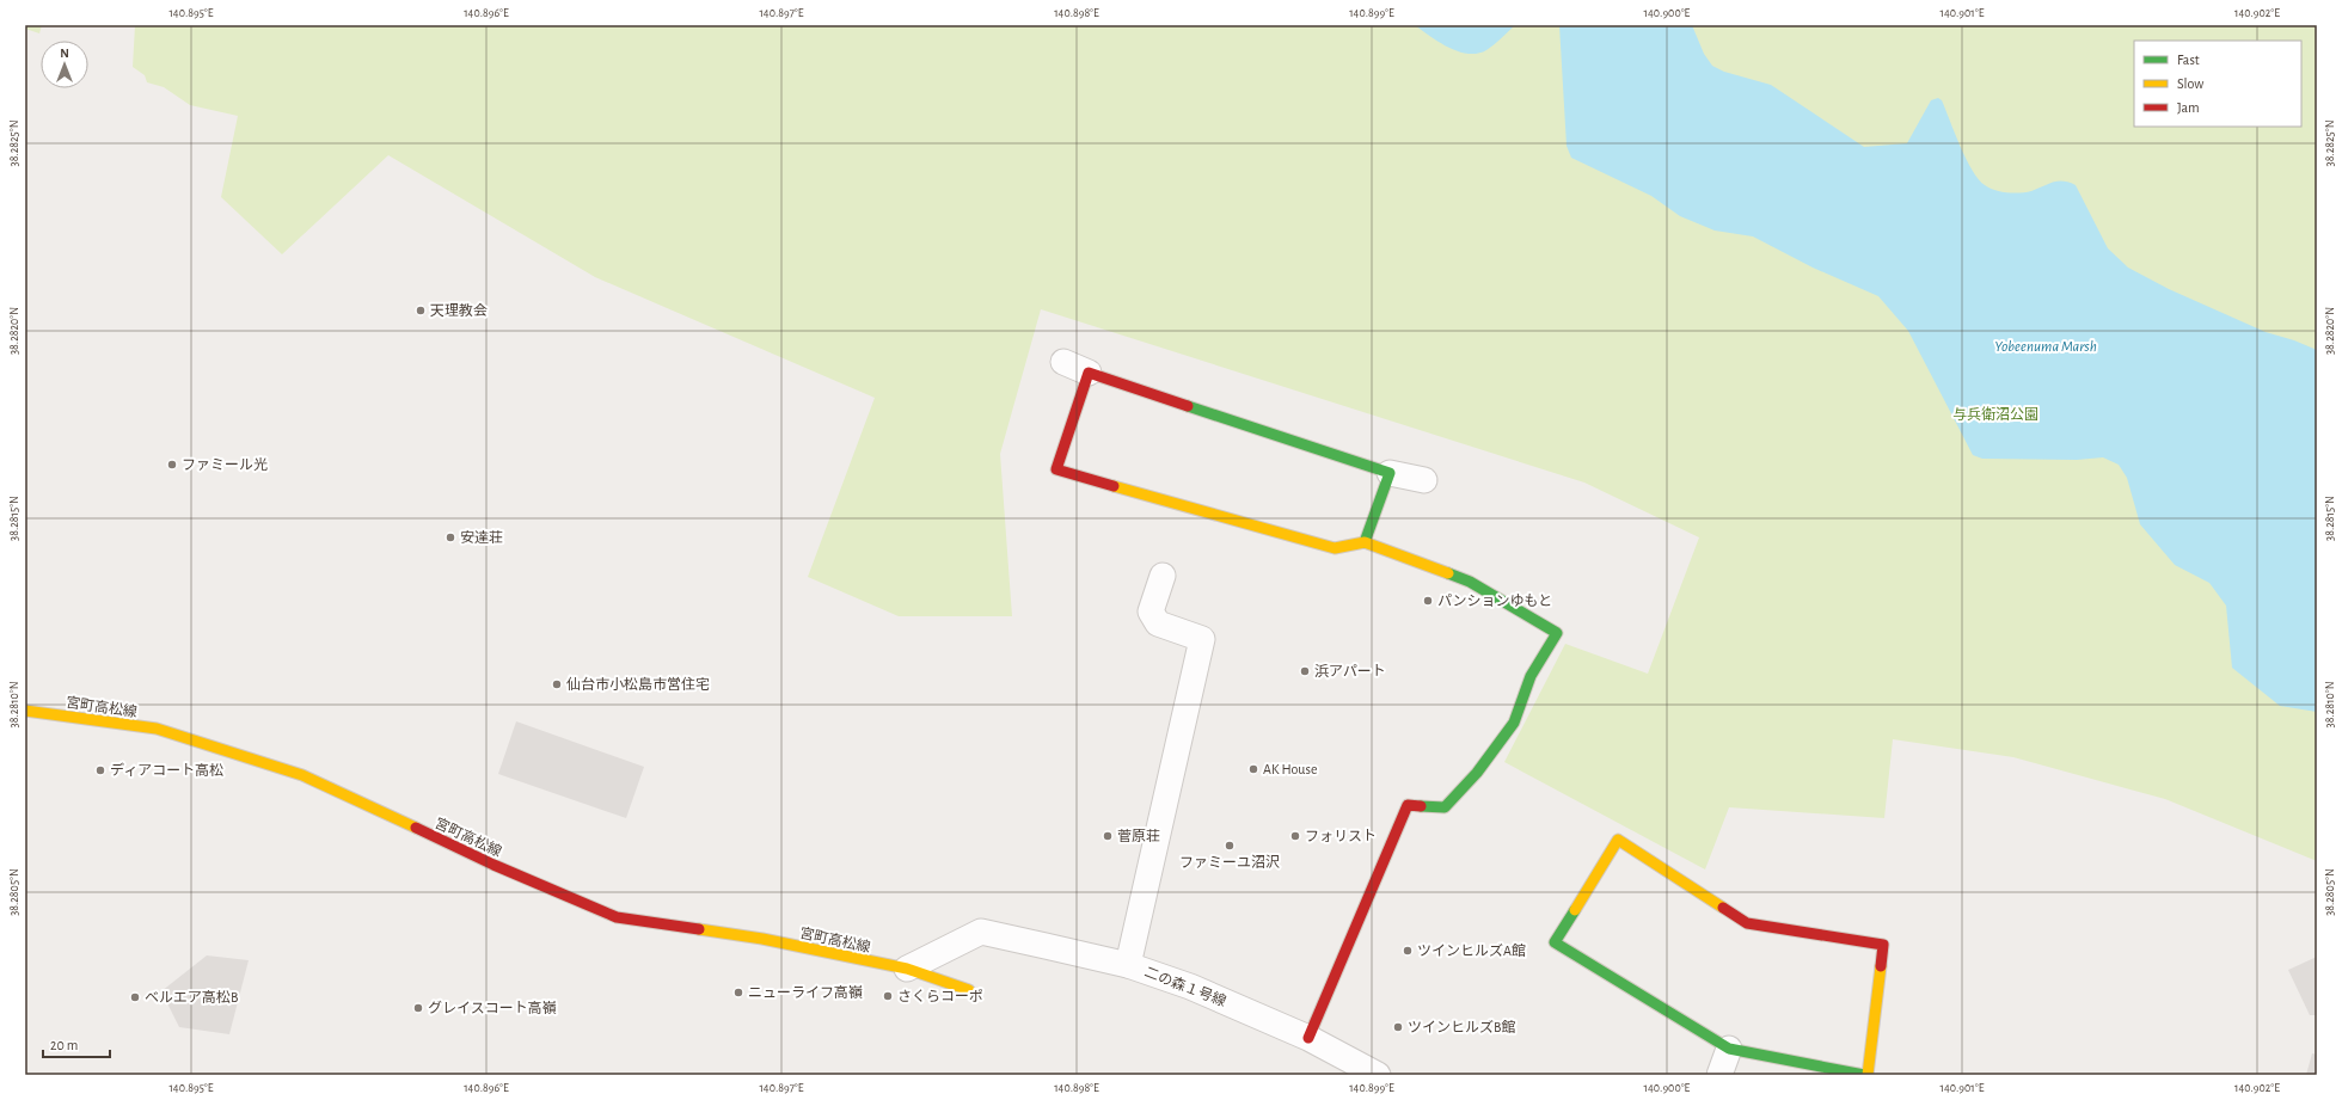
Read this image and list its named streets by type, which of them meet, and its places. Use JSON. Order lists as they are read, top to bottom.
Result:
{
  "streets": {
    "street": ["宮町高松線", "二の森１号線"]
  },
  "crossings": [
    ["宮町高松線", "二の森１号線"]
  ],
  "water": ["Yobeenuma Marsh"],
  "parks": ["与兵衛沼公園"],
  "places": [
    "天理教会",
    "ファミール光",
    "安達荘",
    "パンションゆもと",
    "浜アパート",
    "仙台市小松島市営住宅",
    "AK House",
    "ディアコート高松",
    "菅原荘",
    "フォリスト",
    "ファミーユ沼沢",
    "ツインヒルズA館",
    "ニューライフ高嶺",
    "さくらコーポ",
    "ベルエア高松B",
    "グレイスコート高嶺",
    "ツインヒルズB館"
  ],
  "legend": ["Fast", "Slow", "Jam"],
  "scale_bar": "20 m",
  "north": "top",
  "coordinates": [
    "140.895°E",
    "140.896°E",
    "140.897°E",
    "140.898°E",
    "140.899°E",
    "140.900°E",
    "140.901°E",
    "140.902°E",
    "38.2825°N",
    "38.2820°N",
    "38.2815°N",
    "38.2810°N",
    "38.2805°N"
  ]
}
